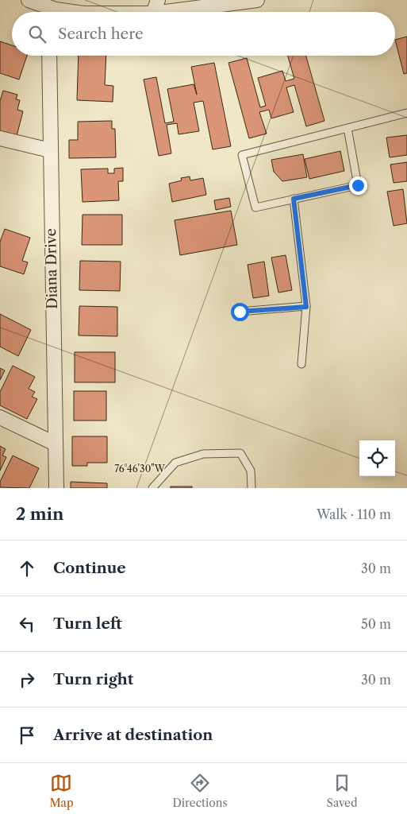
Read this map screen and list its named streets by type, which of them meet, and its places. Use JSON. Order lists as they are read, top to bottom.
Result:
{
  "streets": {
    "street": ["Diana Drive"]
  },
  "page": {
    "search": "Search here",
    "heading": ["2 min", "Walk · 110 m"],
    "list": [
      ["Continue", "30 m"],
      ["Turn left", "50 m"],
      ["Turn right", "30 m"],
      "Arrive at destination"
    ],
    "nav": ["Map", "Directions", "Saved"]
  },
  "coordinates": ["76°46'30\"W"]
}
